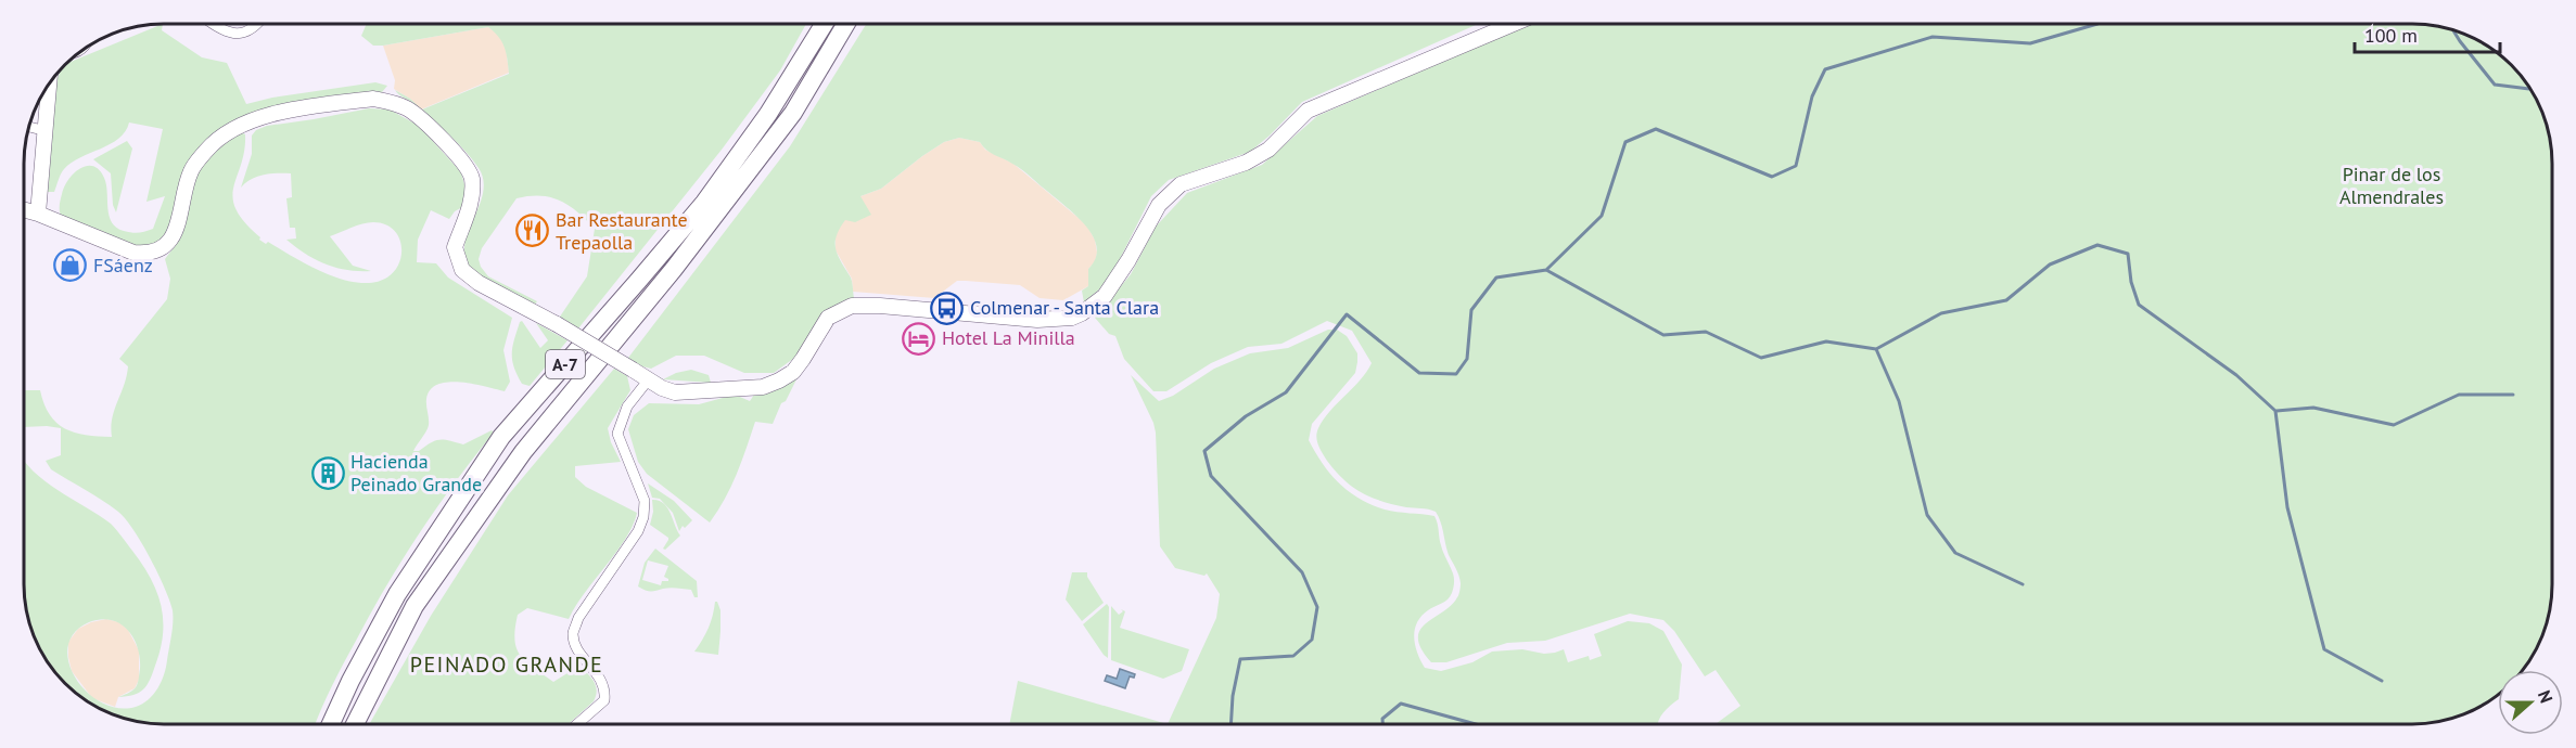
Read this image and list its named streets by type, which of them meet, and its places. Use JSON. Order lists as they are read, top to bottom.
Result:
{
  "streets": {
    "highway": ["A-7"]
  },
  "districts": ["PEINADO GRANDE"],
  "parks": ["Pinar de los Almendrales"],
  "places": {
    "restaurant": ["Bar Restaurante Trepaolla"],
    "shop": ["FSáenz"],
    "bus stop": ["Colmenar - Santa Clara"],
    "hotel": ["Hotel La Minilla"],
    "building": ["Hacienda Peinado Grande"]
  },
  "scale_bar": "100 m",
  "north": "right"
}
